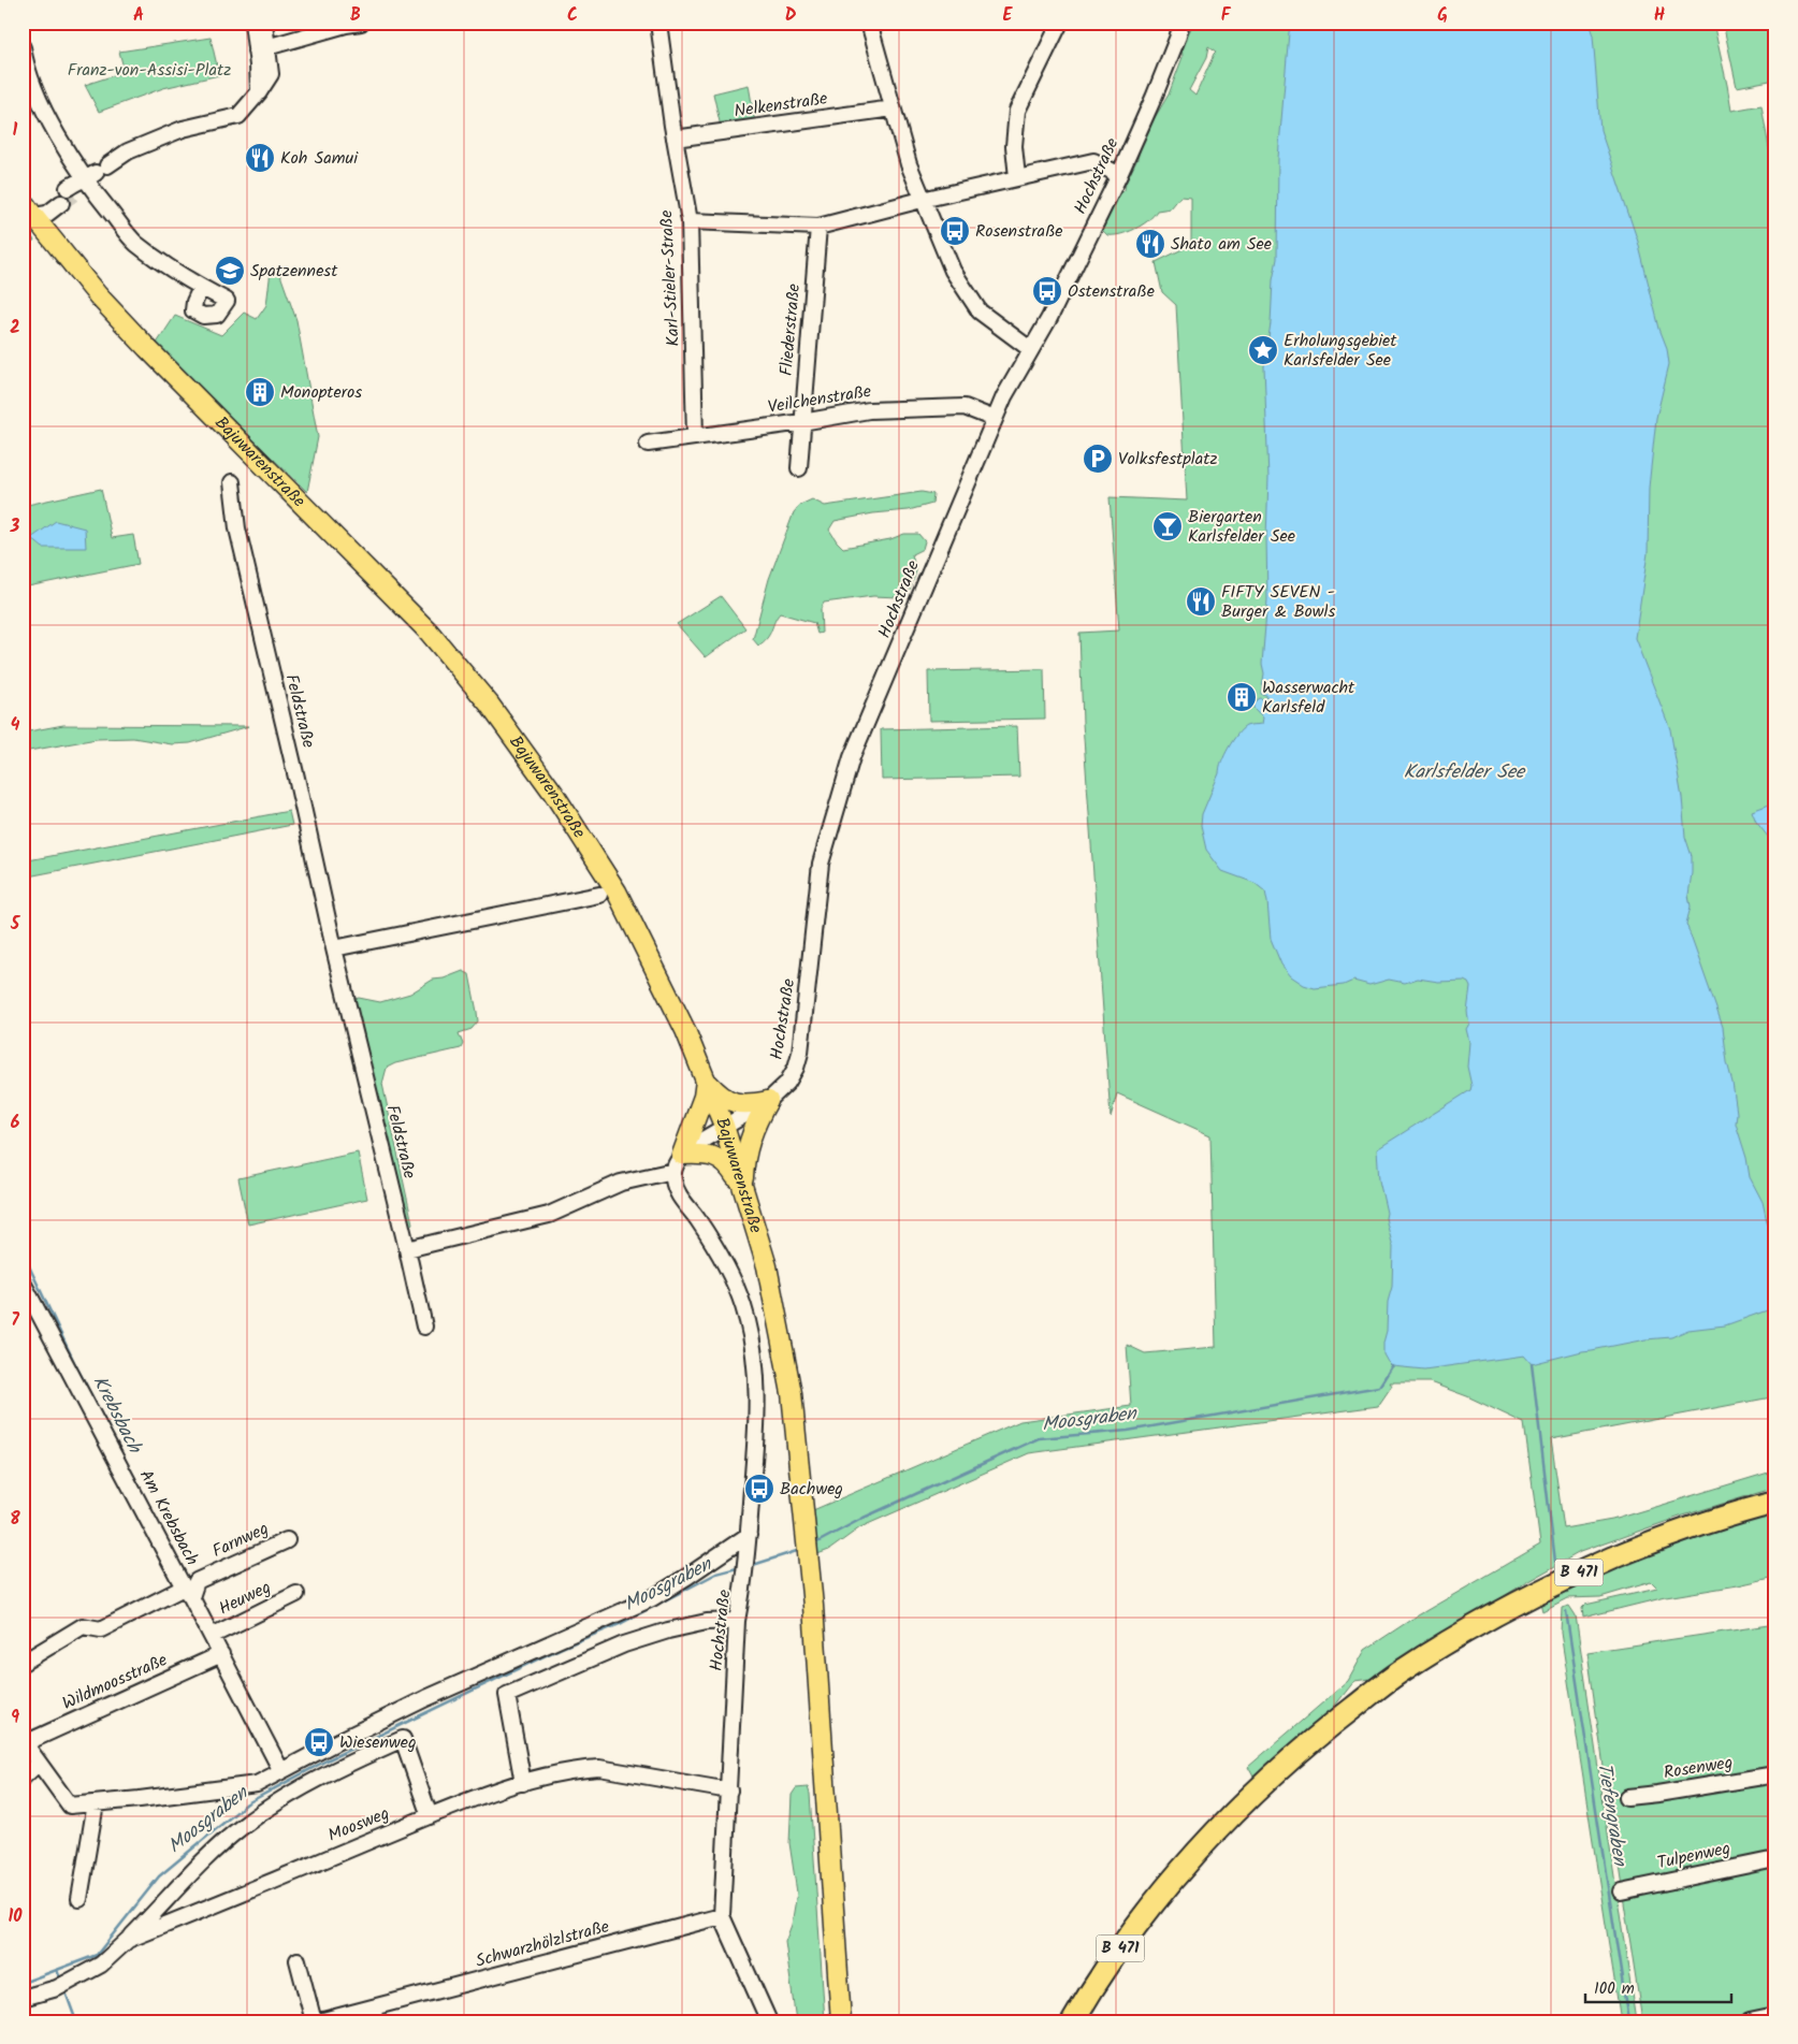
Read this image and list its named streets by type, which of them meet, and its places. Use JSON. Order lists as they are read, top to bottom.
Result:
{
  "streets": {
    "highway": ["B 471"],
    "main road": ["Bajuwarenstraße"],
    "street": [
      "Nelkenstraße",
      "Hochstraße",
      "Karl-Stieler-Straße",
      "Fliederstraße",
      "Veilchenstraße",
      "Feldstraße",
      "Am Krebsbach",
      "Farnweg",
      "Heuweg",
      "Wildmoosstraße",
      "Rosenweg",
      "Moosweg",
      "Tulpenweg",
      "Schwarzhölzlstraße"
    ]
  },
  "crossings": [
    ["Nelkenstraße", "Karl-Stieler-Straße"],
    ["Hochstraße", "Veilchenstraße"],
    ["Hochstraße", "Bajuwarenstraße"],
    ["Hochstraße", "Moosweg"],
    ["Hochstraße", "Schwarzhölzlstraße"],
    ["Karl-Stieler-Straße", "Veilchenstraße"],
    ["Fliederstraße", "Veilchenstraße"],
    ["Am Krebsbach", "Farnweg"],
    ["Am Krebsbach", "Heuweg"],
    ["Am Krebsbach", "Wildmoosstraße"]
  ],
  "water": [
    "Karlsfelder See",
    "Krebsbach",
    "Moosgraben",
    "Tiefengraben"
  ],
  "parks": ["Franz-von-Assisi-Platz"],
  "places": {
    "restaurant": ["Koh Samui", "Shato am See", "FIFTY SEVEN - Burger & Bowls"],
    "bus stop": [
      "Rosenstraße",
      "Ostenstraße",
      "Bachweg",
      "Wiesenweg"
    ],
    "school or university": ["Spatzennest"],
    "place": ["Erholungsgebiet Karlsfelder See"],
    "building": ["Monopteros", "Wasserwacht Karlsfeld"],
    "parking": ["Volksfestplatz"],
    "bar": ["Biergarten Karlsfelder See"]
  },
  "scale_bar": "100 m",
  "grid": {
    "columns": [
      "A",
      "B",
      "C",
      "D",
      "E",
      "F",
      "G",
      "H"
    ],
    "rows": [
      "1",
      "2",
      "3",
      "4",
      "5",
      "6",
      "7",
      "8",
      "9",
      "10"
    ]
  }
}
